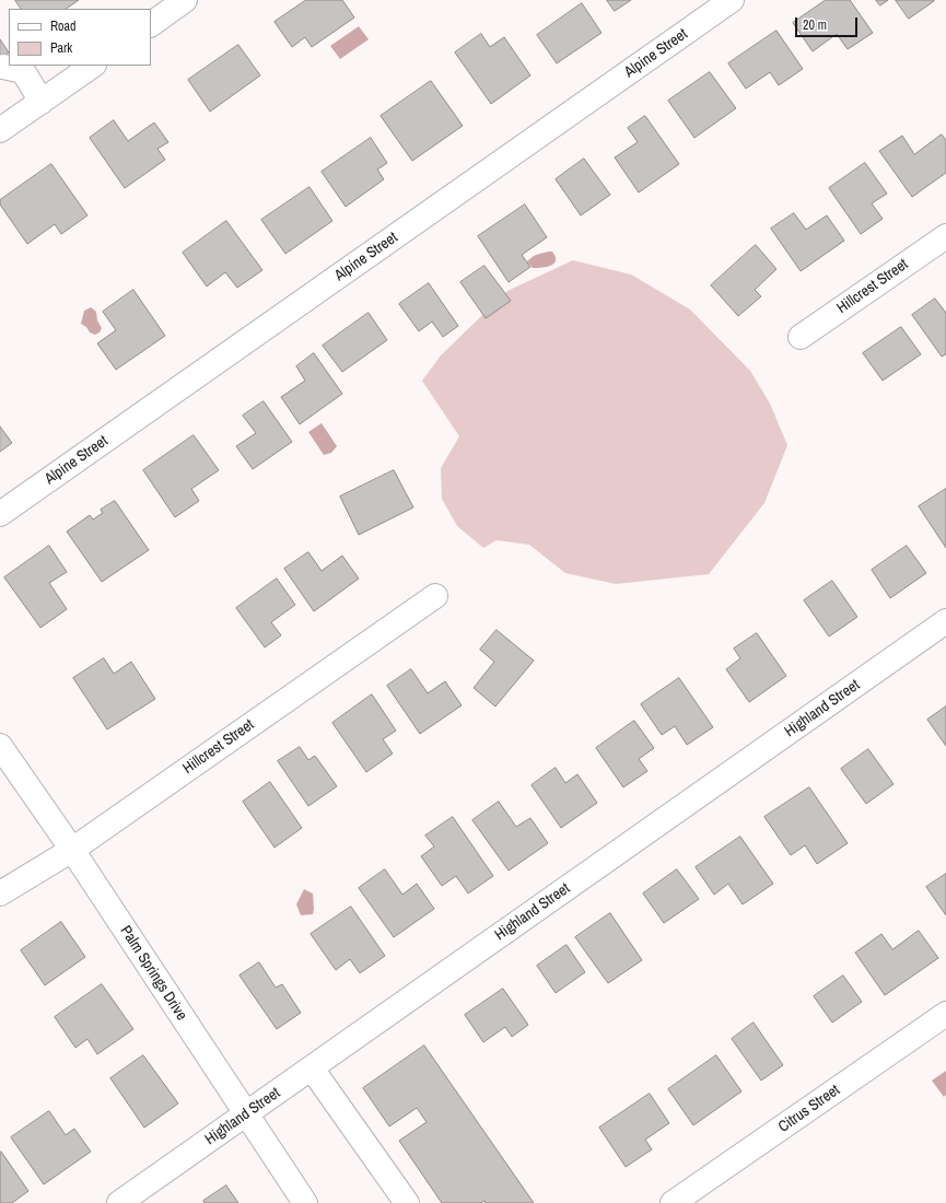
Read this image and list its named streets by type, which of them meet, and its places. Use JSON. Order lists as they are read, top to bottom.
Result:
{
  "streets": {
    "street": [
      "Alpine Street",
      "Hillcrest Street",
      "Highland Street",
      "Palm Springs Drive",
      "Citrus Street"
    ]
  },
  "crossings": [
    ["Hillcrest Street", "Palm Springs Drive"],
    ["Highland Street", "Palm Springs Drive"]
  ],
  "legend": ["Road", "Park"],
  "scale_bar": "20 m"
}
